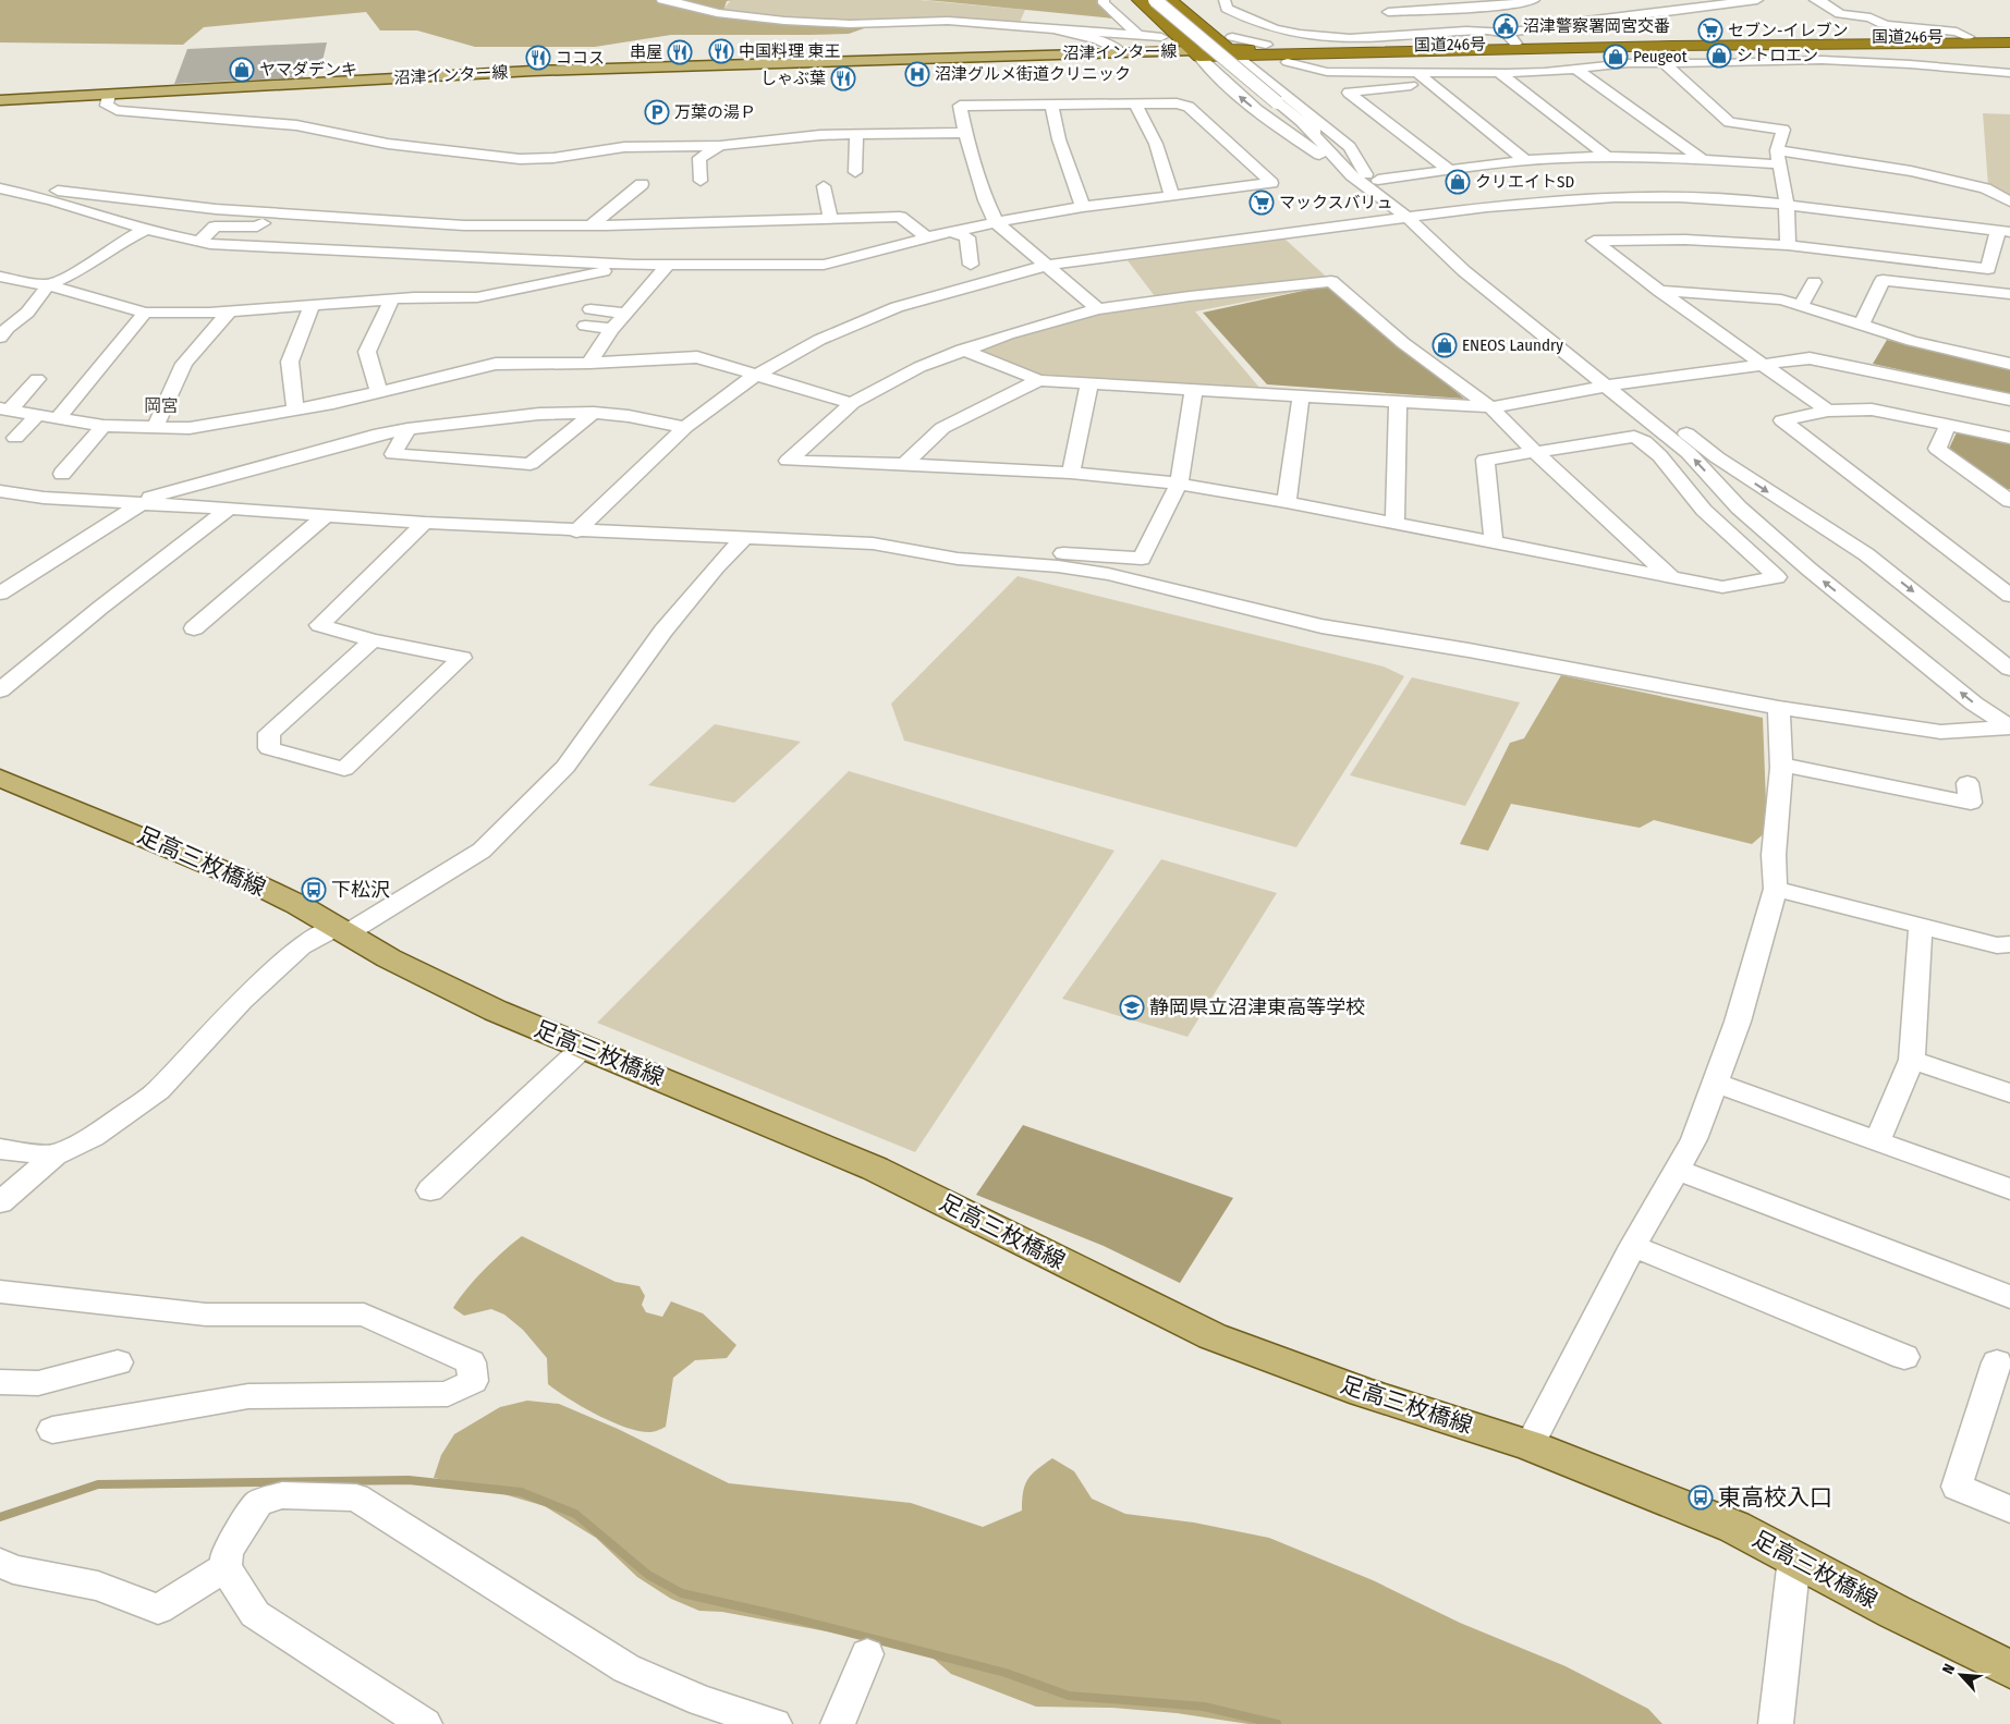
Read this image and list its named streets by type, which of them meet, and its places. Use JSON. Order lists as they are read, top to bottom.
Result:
{
  "streets": {
    "highway": ["国道246号"],
    "main road": ["沼津インター線", "足高三枚橋線"]
  },
  "crossings": [
    ["国道246号", "沼津インター線"]
  ],
  "districts": ["岡宮"],
  "places": {
    "public building": ["沼津警察署岡宮交番"],
    "supermarket": ["セブン-イレブン", "マックスバリュ"],
    "restaurant": [
      "中国料理 東王",
      "串屋",
      "ココス",
      "しゃぶ葉"
    ],
    "shop": [
      "シトロエン",
      "Peugeot",
      "ヤマダデンキ",
      "クリエイトSD",
      "ENEOS Laundry"
    ],
    "hospital": ["沼津グルメ街道クリニック"],
    "parking": ["万葉の湯Ｐ"],
    "bus stop": ["下松沢", "東高校入口"],
    "school or university": ["静岡県立沼津東高等学校"]
  },
  "north": "top left"
}
